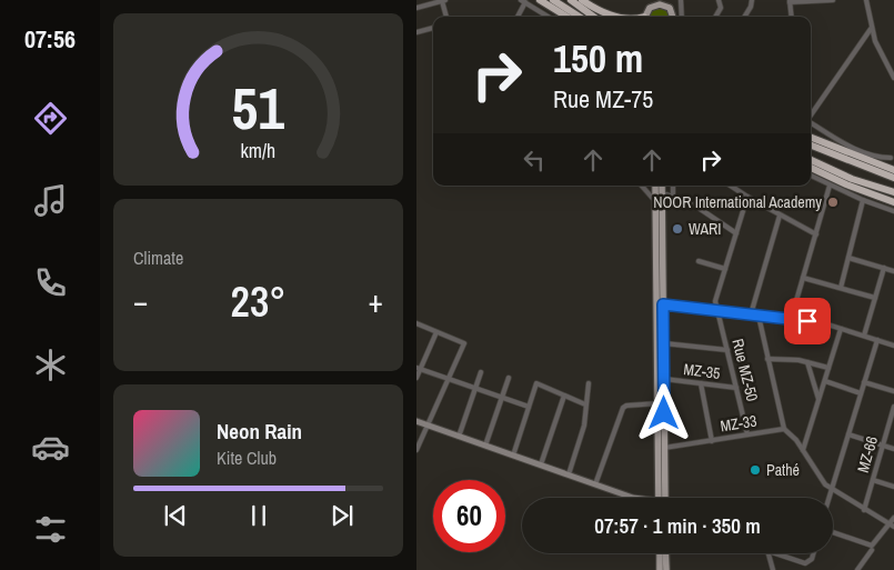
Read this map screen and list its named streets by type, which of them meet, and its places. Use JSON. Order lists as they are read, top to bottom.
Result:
{
  "streets": {
    "street": [
      "Rue MZ-50",
      "MZ-35",
      "MZ-33",
      "MZ-66"
    ]
  },
  "crossings": [
    ["Rue MZ-50", "MZ-35"],
    ["Rue MZ-50", "MZ-33"]
  ],
  "places": ["NOOR International Academy", "WARI", "Pathé"],
  "page": {
    "tabs": "07:56",
    "turn": ["150 m", "Rue MZ-75"],
    "tile": "Climate",
    "heat": ["−", "23°", "+"],
    "song": ["Neon Rain", "Kite Club"],
    "limit": "60",
    "trip": "07:57 · 1 min · 350 m",
    "gauge": ["51", "km/h"]
  }
}
